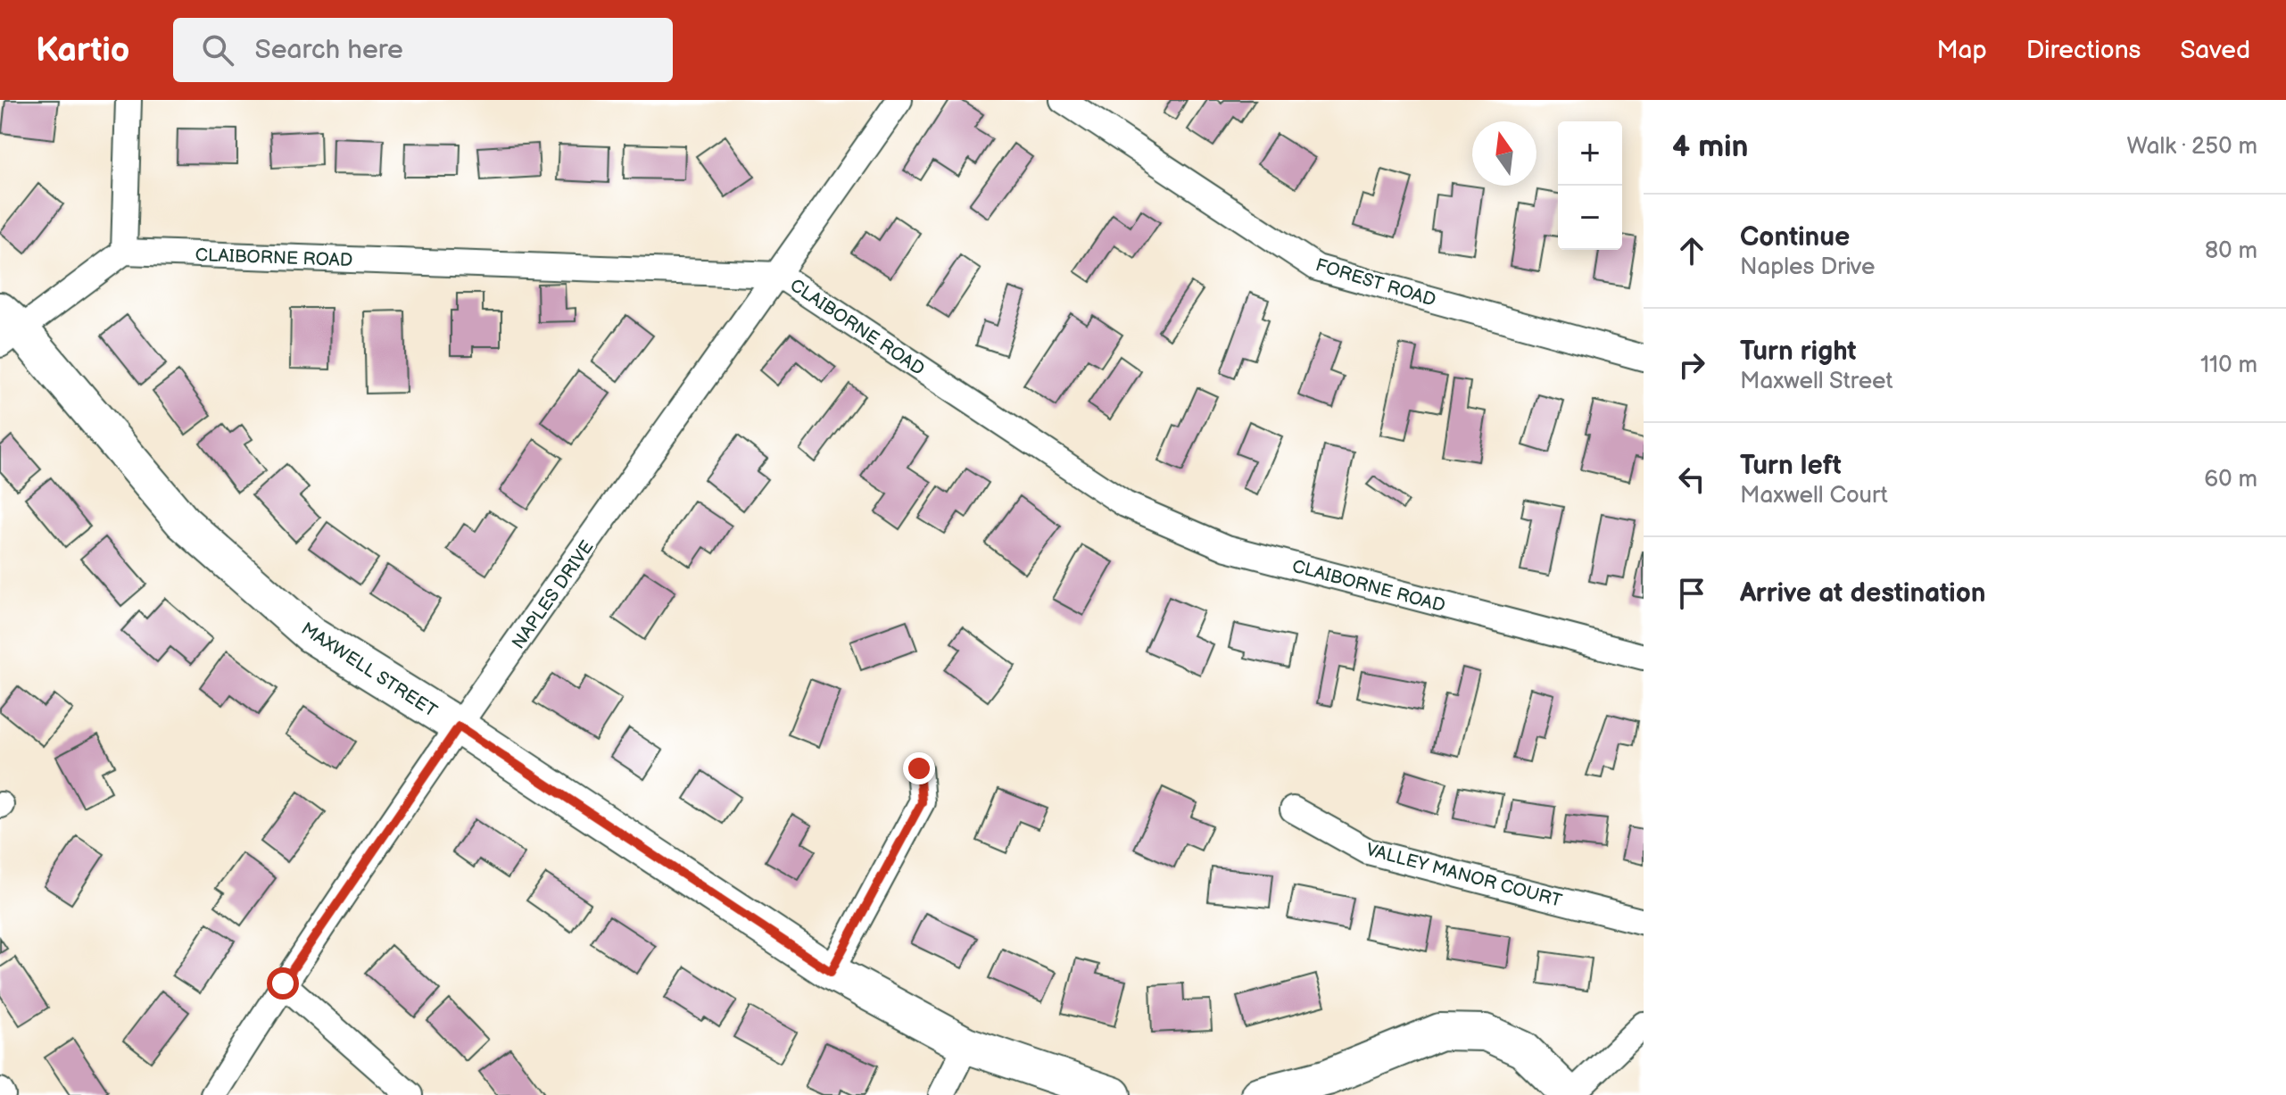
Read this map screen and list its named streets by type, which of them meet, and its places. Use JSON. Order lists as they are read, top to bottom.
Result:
{
  "streets": {
    "street": [
      "CLAIBORNE ROAD",
      "FOREST ROAD",
      "NAPLES DRIVE",
      "MAXWELL STREET",
      "VALLEY MANOR COURT"
    ]
  },
  "crossings": [
    ["CLAIBORNE ROAD", "NAPLES DRIVE"],
    ["NAPLES DRIVE", "MAXWELL STREET"]
  ],
  "north": "top",
  "page": {
    "header": "Kartio",
    "search": "Search here",
    "nav": ["Map", "Directions", "Saved"],
    "heading": ["4 min", "Walk · 250 m"],
    "map_buttons": ["+", "−"],
    "list": [
      ["Continue", "Naples Drive", "80 m"],
      ["Turn right", "Maxwell Street", "110 m"],
      ["Turn left", "Maxwell Court", "60 m"],
      "Arrive at destination"
    ]
  }
}
